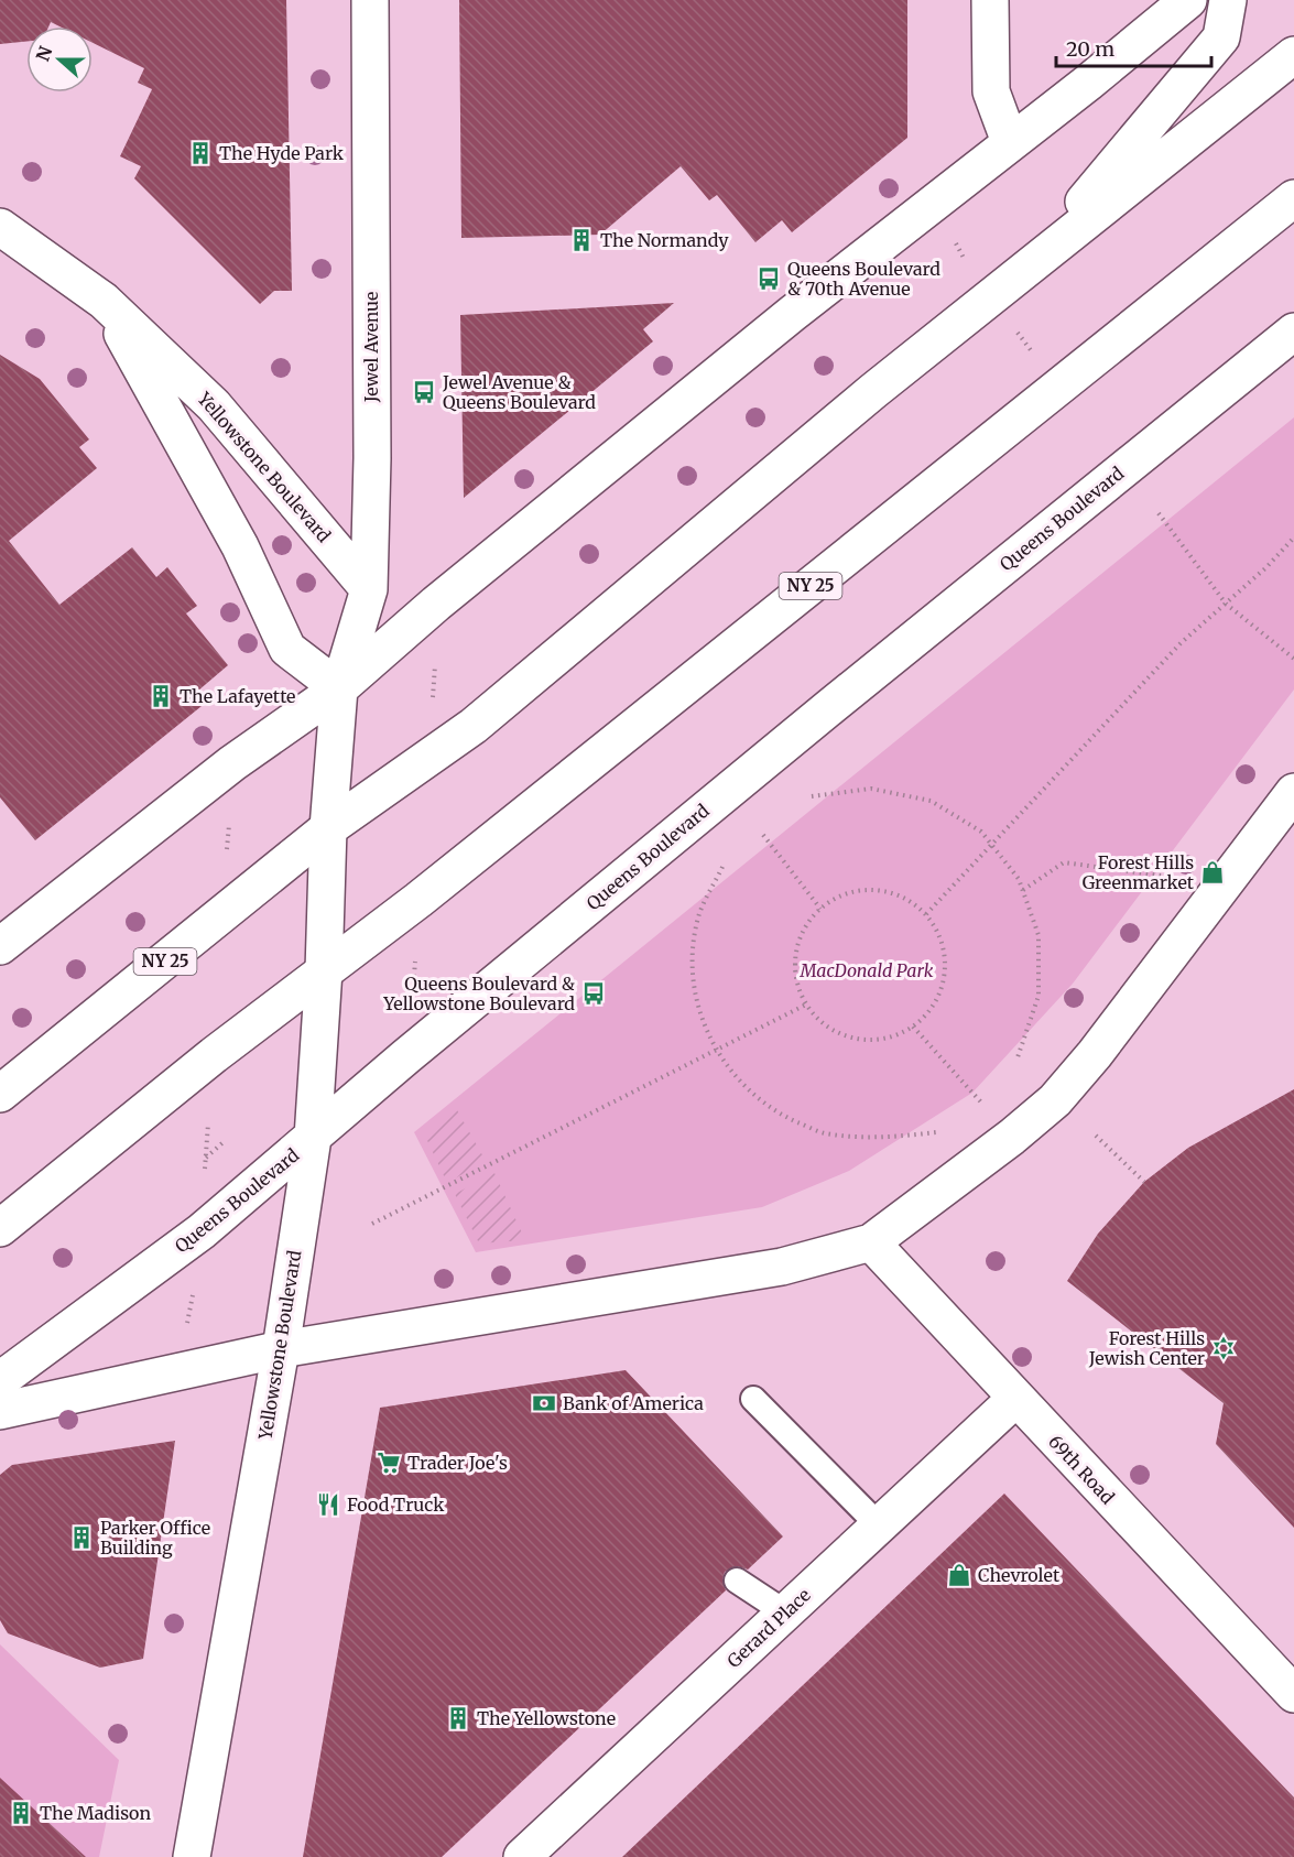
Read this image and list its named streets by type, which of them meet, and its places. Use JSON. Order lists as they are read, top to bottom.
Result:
{
  "streets": {
    "street": [
      "Jewel Avenue",
      "Yellowstone Boulevard",
      "Queens Boulevard",
      "NY 25",
      "69th Road",
      "Gerard Place"
    ]
  },
  "crossings": [
    ["Jewel Avenue", "Yellowstone Boulevard"],
    ["Jewel Avenue", "NY 25"],
    ["Yellowstone Boulevard", "Queens Boulevard"],
    ["Yellowstone Boulevard", "NY 25"],
    ["69th Road", "Gerard Place"]
  ],
  "parks": ["MacDonald Park"],
  "places": {
    "building": [
      "The Hyde Park",
      "The Normandy",
      "The Lafayette",
      "Parker Office Building",
      "The Yellowstone",
      "The Madison"
    ],
    "bus stop": ["Queens Boulevard & 70th Avenue", "Jewel Avenue & Queens Boulevard", "Queens Boulevard & Yellowstone Boulevard"],
    "shop": ["Forest Hills Greenmarket", "Chevrolet"],
    "synagogue": ["Forest Hills Jewish Center"],
    "bank": ["Bank of America"],
    "supermarket": ["Trader Joe's"],
    "restaurant": ["Food Truck"]
  },
  "scale_bar": "20 m",
  "north": "left"
}
